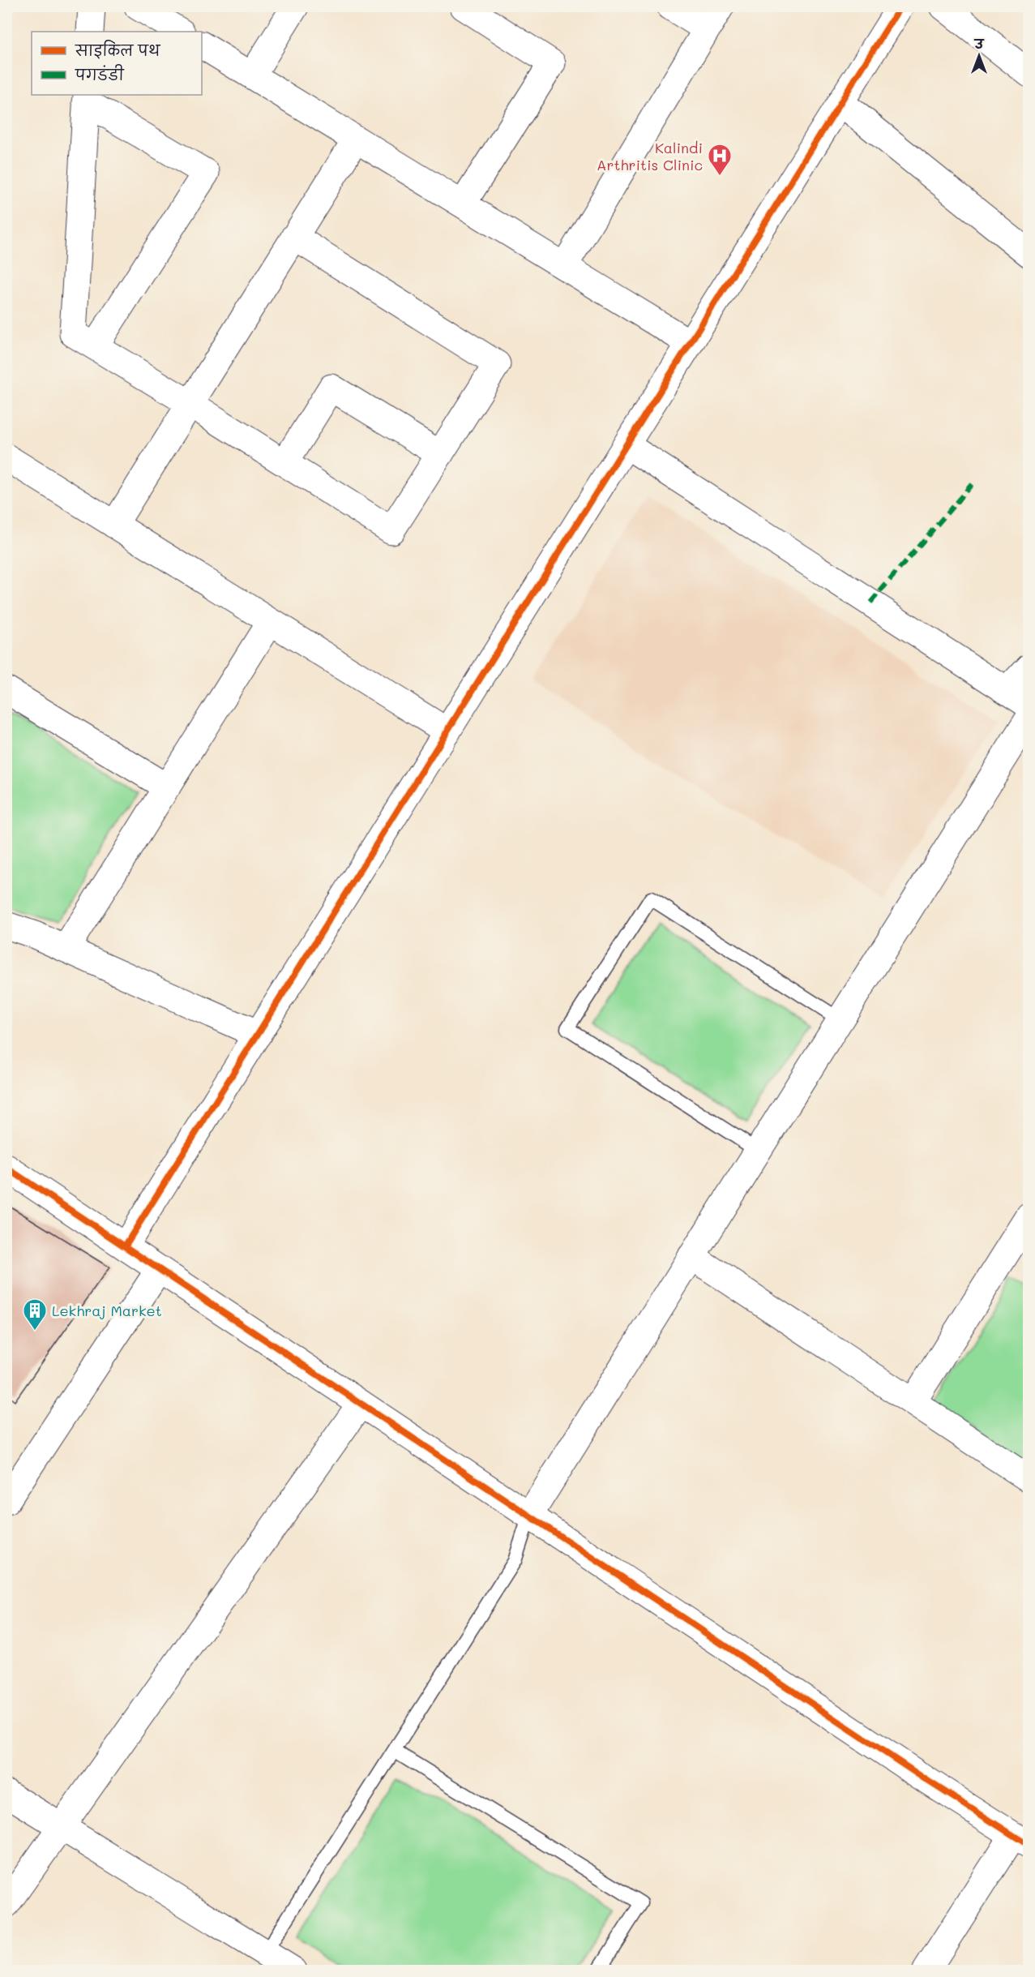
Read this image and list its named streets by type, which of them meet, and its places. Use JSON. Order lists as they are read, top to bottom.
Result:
{
  "places": {
    "hospital": ["Kalindi Arthritis Clinic"],
    "building": ["Lekhraj Market"]
  },
  "legend": ["साइकिल पथ", "पगडंडी"],
  "north": "top"
}
